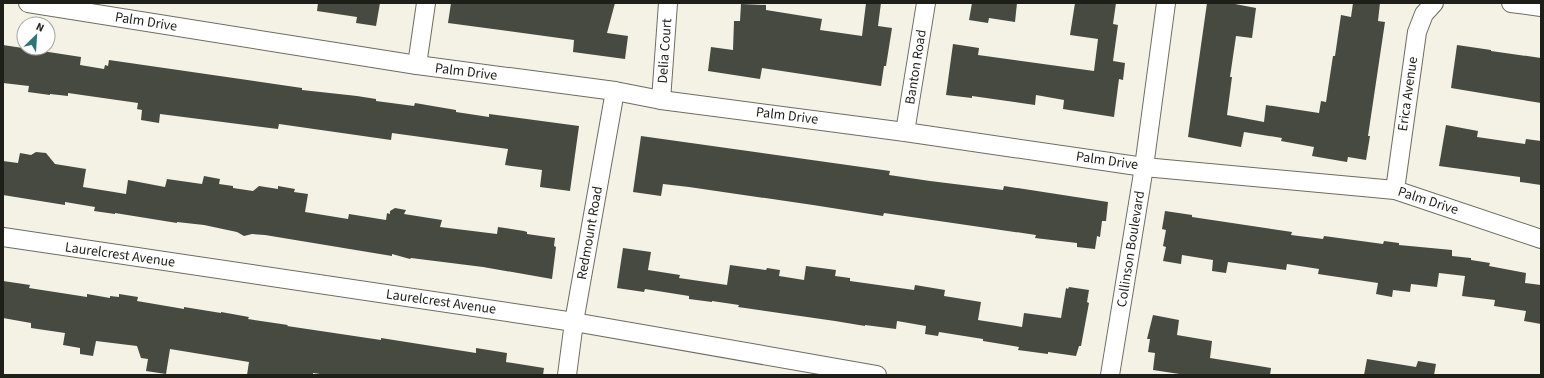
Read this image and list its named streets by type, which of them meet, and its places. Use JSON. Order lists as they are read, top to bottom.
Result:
{
  "streets": {
    "street": [
      "Palm Drive",
      "Delia Court",
      "Banton Road",
      "Erica Avenue",
      "Redmount Road",
      "Collinson Boulevard",
      "Laurelcrest Avenue"
    ]
  },
  "crossings": [
    ["Palm Drive", "Delia Court"],
    ["Palm Drive", "Banton Road"],
    ["Palm Drive", "Erica Avenue"],
    ["Palm Drive", "Redmount Road"],
    ["Palm Drive", "Collinson Boulevard"],
    ["Redmount Road", "Laurelcrest Avenue"]
  ],
  "north": "top right"
}
